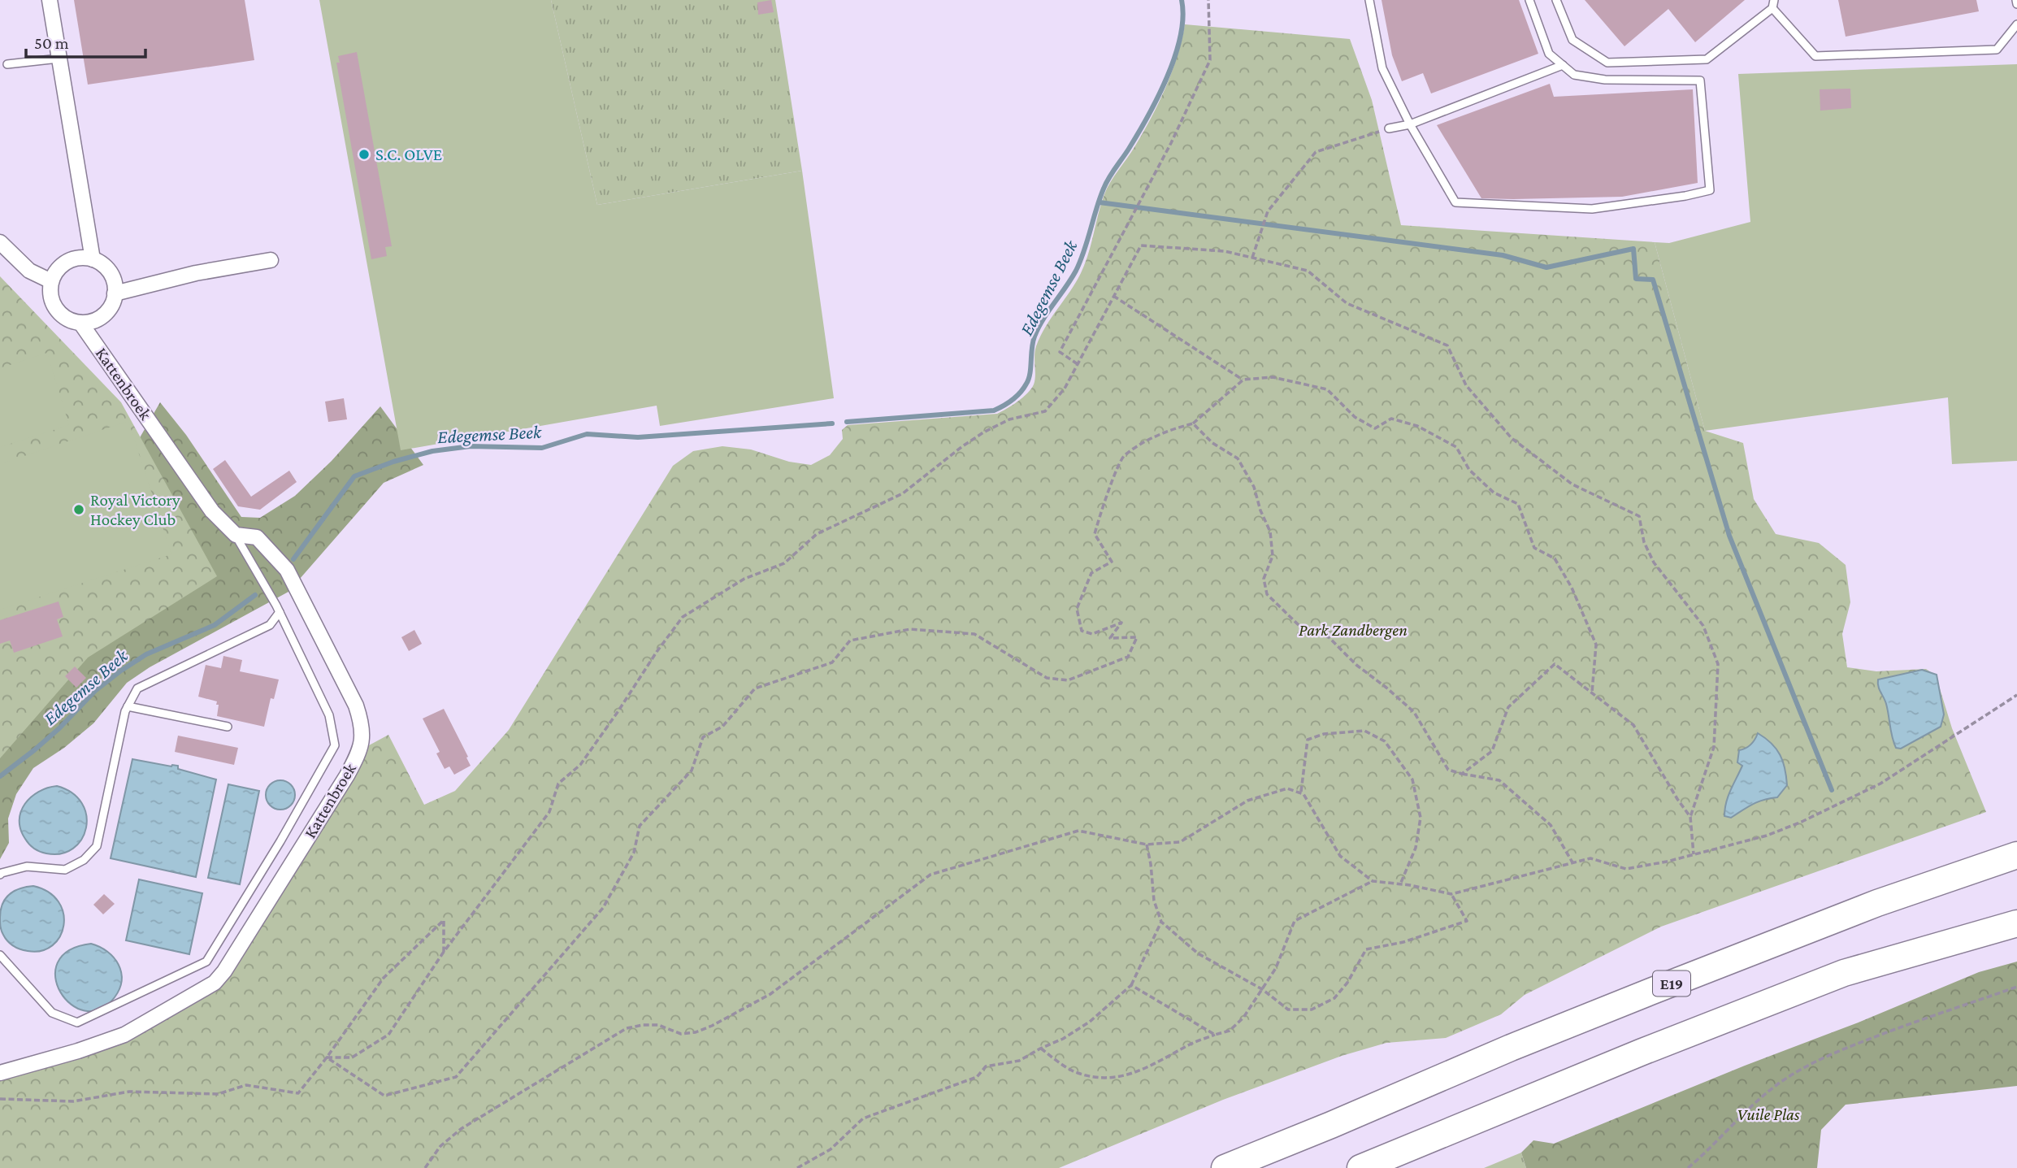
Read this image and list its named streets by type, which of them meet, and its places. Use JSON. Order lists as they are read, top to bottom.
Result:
{
  "streets": {
    "highway": ["E19"],
    "street": ["Kattenbroek"]
  },
  "water": ["Edegemse Beek"],
  "parks": ["Park Zandbergen", "Vuile Plas"],
  "places": ["S.C. OLVE", "Royal Victory Hockey Club"],
  "scale_bar": "50 m"
}
